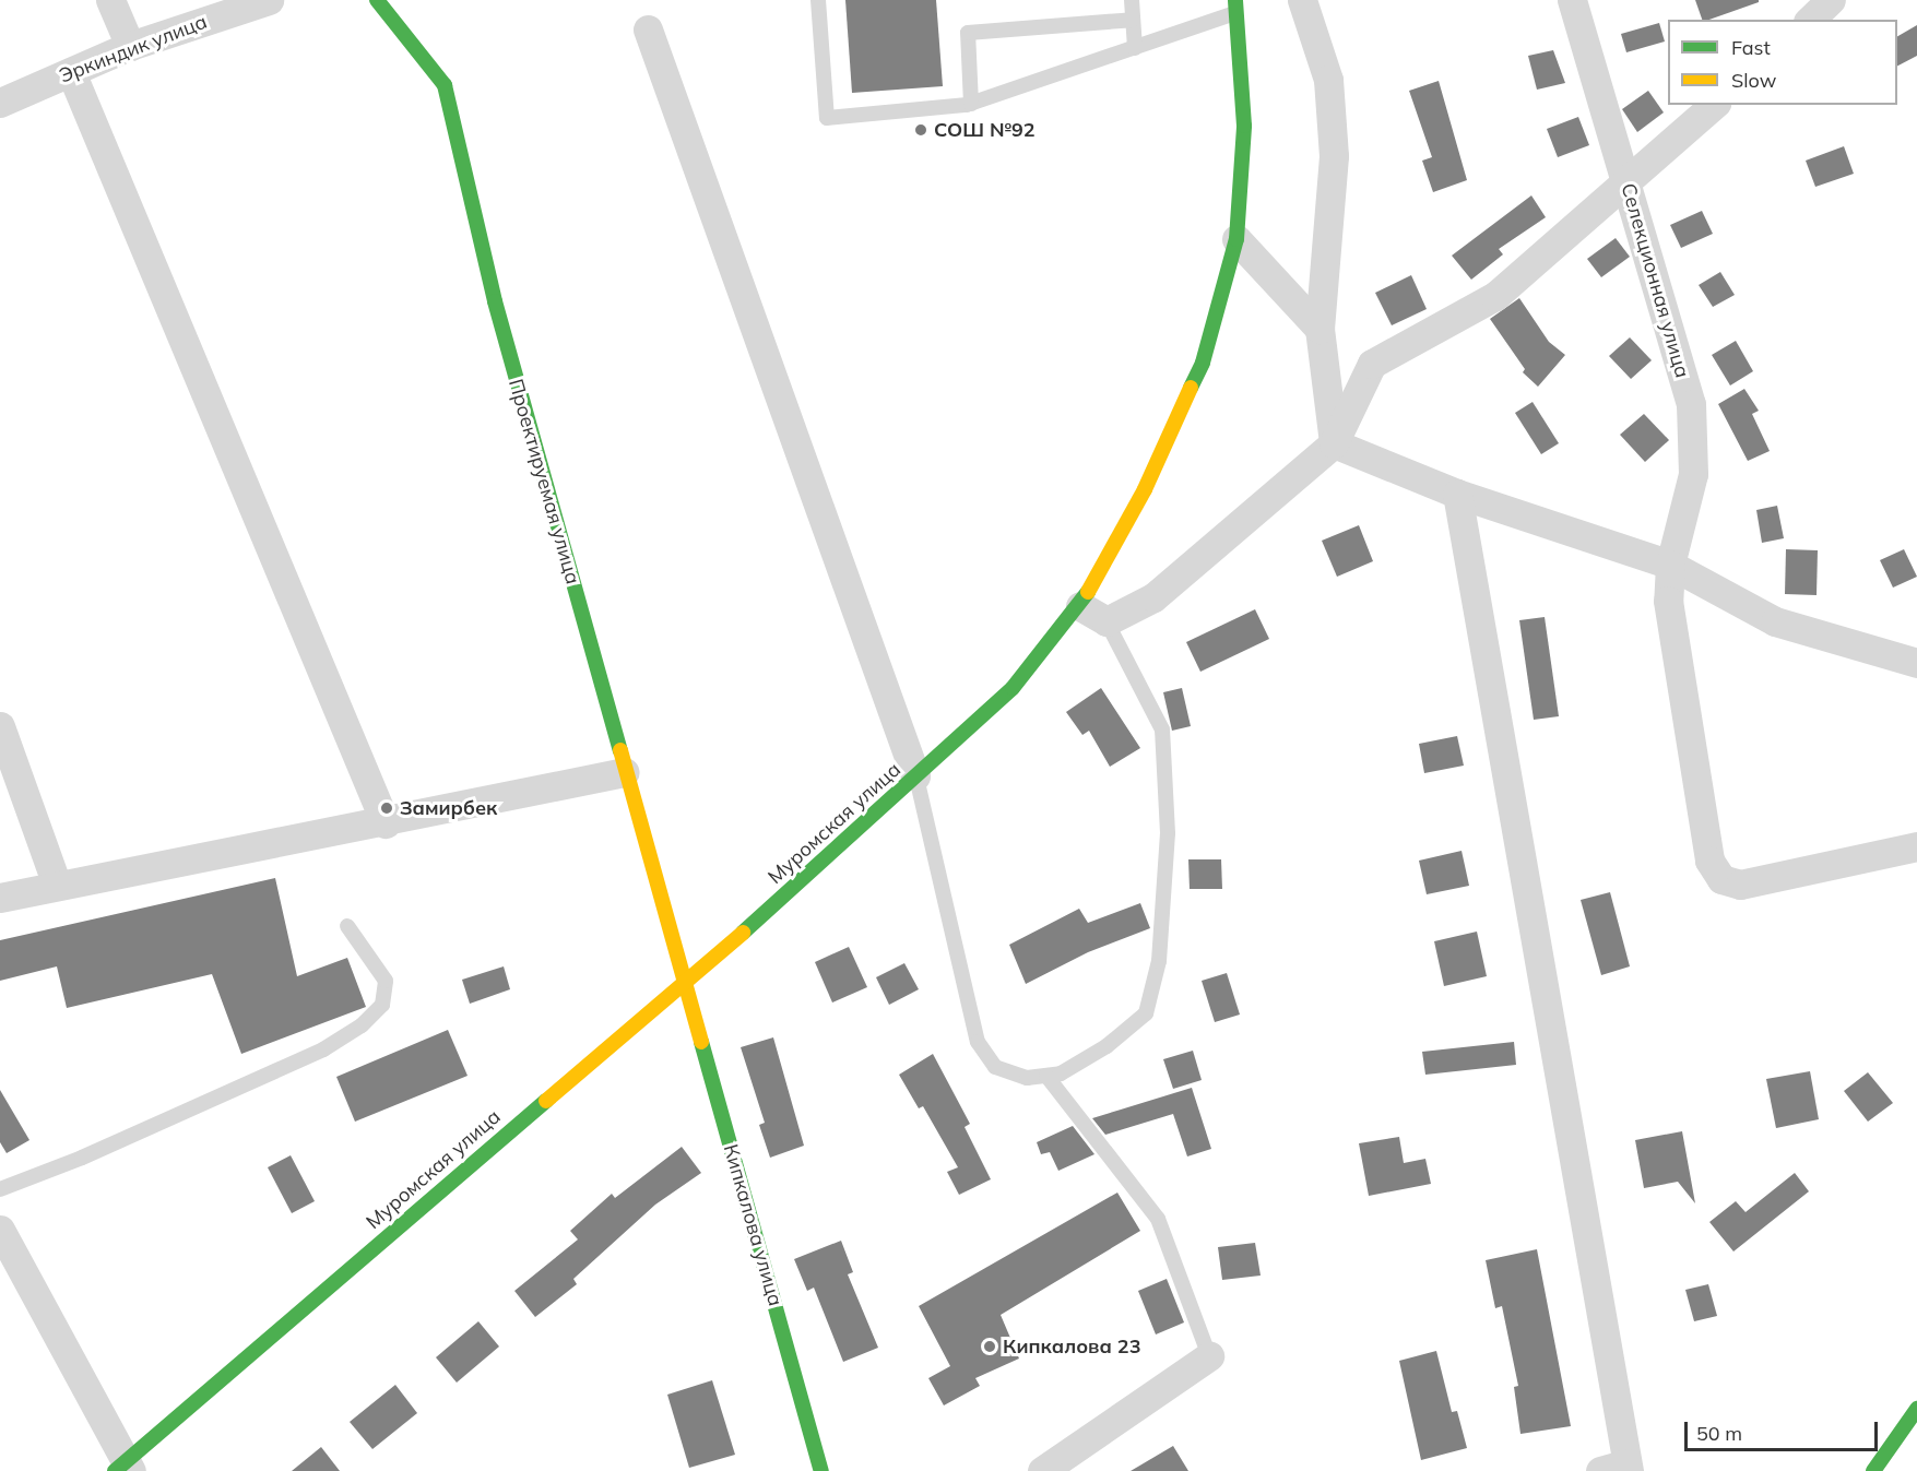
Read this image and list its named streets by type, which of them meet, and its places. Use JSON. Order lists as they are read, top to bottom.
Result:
{
  "streets": {
    "street": [
      "Эркиндик улица",
      "Селекционная улица",
      "Проектируемая улица",
      "Муромская улица",
      "Кипкалова улица"
    ]
  },
  "crossings": [
    ["Проектируемая улица", "Муромская улица"],
    ["Проектируемая улица", "Кипкалова улица"],
    ["Муромская улица", "Кипкалова улица"]
  ],
  "places": ["СОШ №92", "Замирбек", "Кипкалова 23"],
  "legend": ["Fast", "Slow"],
  "scale_bar": "50 m"
}
